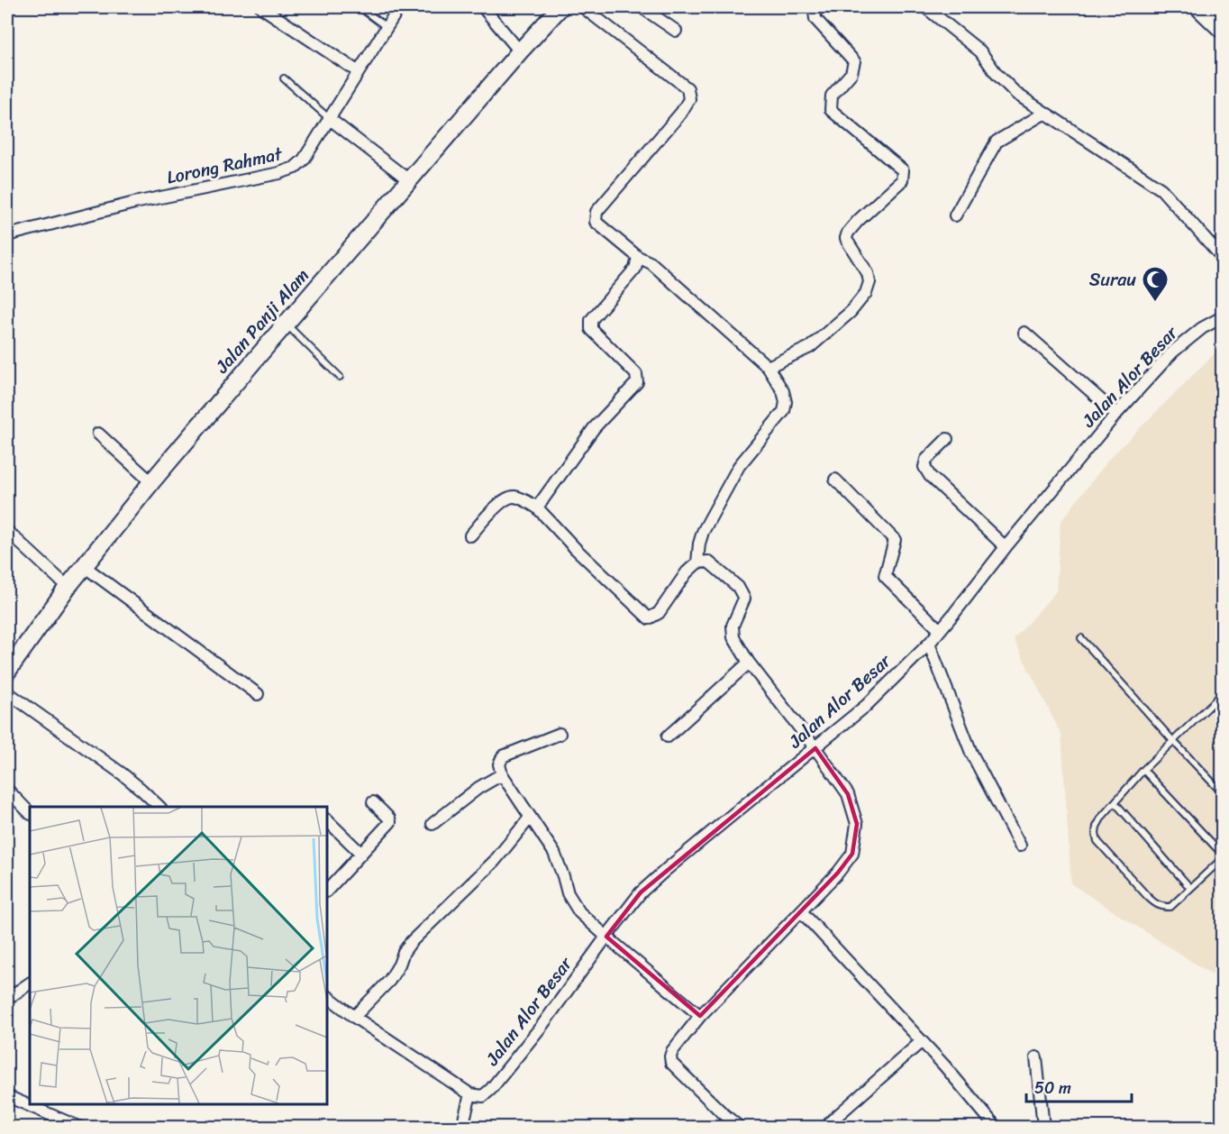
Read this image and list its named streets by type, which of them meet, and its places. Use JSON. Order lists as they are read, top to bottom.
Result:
{
  "streets": {
    "main road": ["Jalan Panji Alam"],
    "street": ["Lorong Rahmat", "Jalan Alor Besar"]
  },
  "places": {
    "mosque": ["Surau"]
  },
  "scale_bar": "50 m"
}
